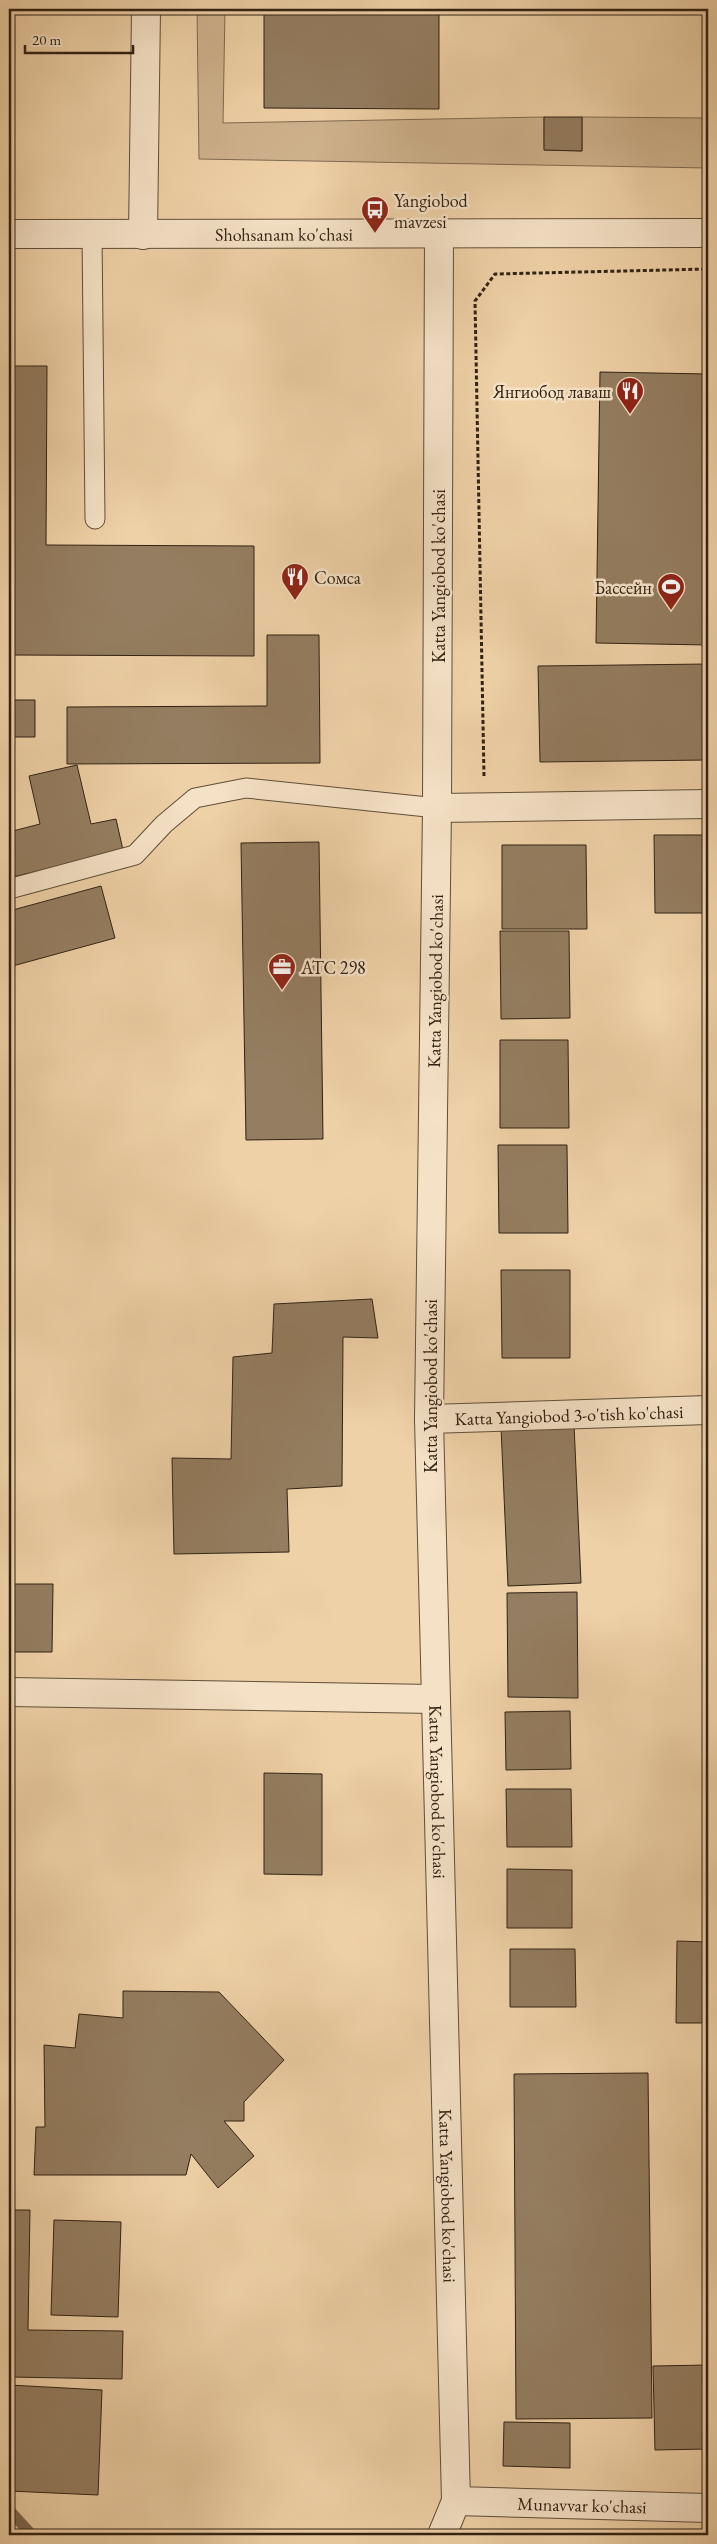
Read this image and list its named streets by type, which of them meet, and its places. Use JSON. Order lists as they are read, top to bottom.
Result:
{
  "streets": {
    "street": [
      "Shohsanam ko'chasi",
      "Katta Yangiobod ko'chasi",
      "Katta Yangiobod 3-o'tish ko'chasi",
      "Munavvar ko'chasi"
    ]
  },
  "crossings": [
    ["Shohsanam ko'chasi", "Katta Yangiobod ko'chasi"],
    ["Katta Yangiobod ko'chasi", "Katta Yangiobod 3-o'tish ko'chasi"],
    ["Katta Yangiobod ko'chasi", "Munavvar ko'chasi"]
  ],
  "places": {
    "bus stop": ["Yangiobod mavzesi"],
    "restaurant": ["Янгиобод лаваш", "Сомса"],
    "sports": ["Бассейн"],
    "office": ["АТС 298"]
  },
  "scale_bar": "20 m"
}
